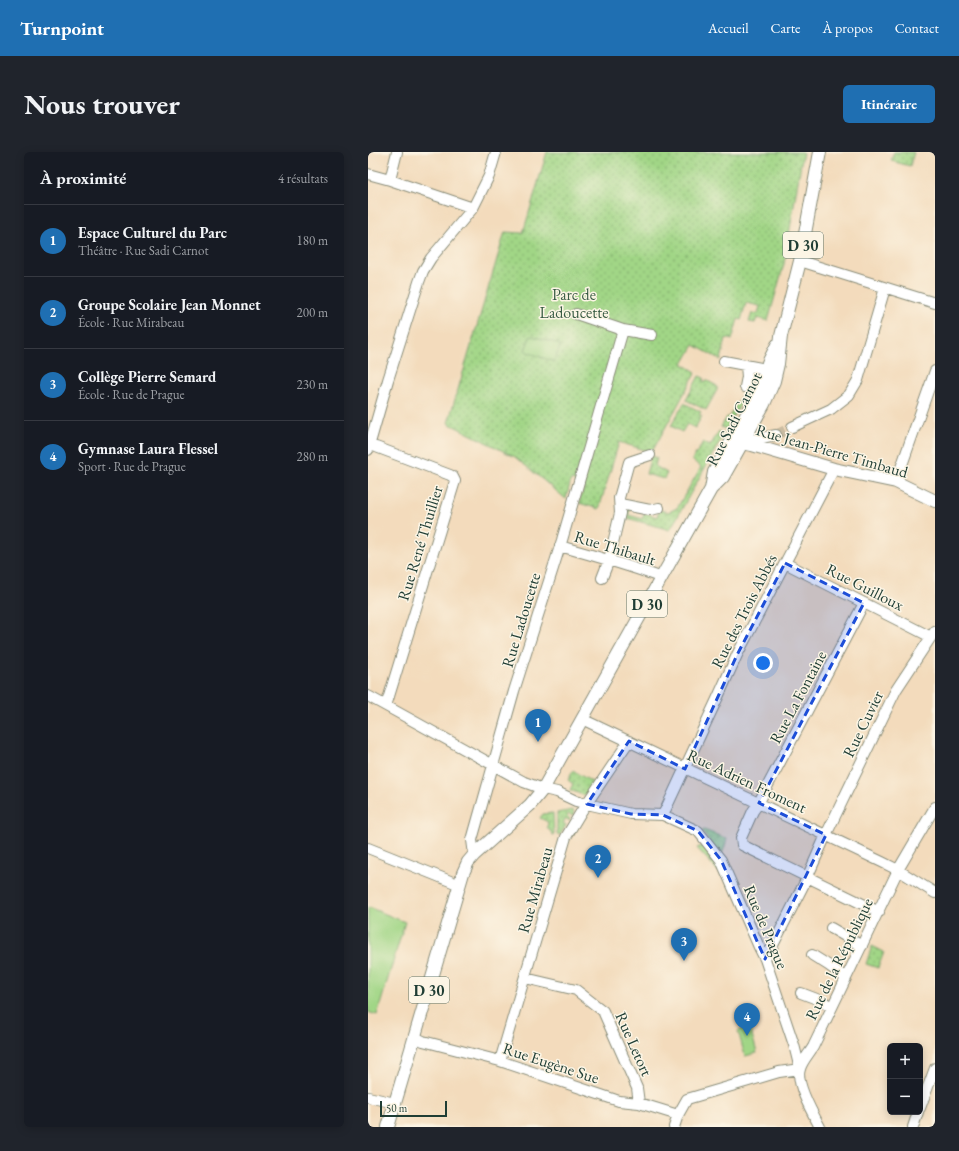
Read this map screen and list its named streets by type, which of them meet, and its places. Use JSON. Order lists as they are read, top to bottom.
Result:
{
  "streets": {
    "main road": ["D 30", "Rue Sadi Carnot", "Rue Jean-Pierre Timbaud"],
    "street": [
      "Rue René Thuillier",
      "Rue Thibault",
      "Rue Guilloux",
      "Rue des Trois Abbés",
      "Rue Ladoucette",
      "Rue La Fontaine",
      "Rue Cuvier",
      "Rue Adrien Froment",
      "Rue Mirabeau",
      "Rue de Prague",
      "Rue de la République",
      "Rue Letort",
      "Rue Eugène Sue"
    ]
  },
  "crossings": [
    ["D 30", "Rue Sadi Carnot"],
    ["D 30", "Rue Ladoucette"],
    ["D 30", "Rue Eugène Sue"],
    ["Rue Sadi Carnot", "Rue Jean-Pierre Timbaud"],
    ["Rue Sadi Carnot", "Rue Thibault"],
    ["Rue Sadi Carnot", "Rue Adrien Froment"],
    ["Rue Jean-Pierre Timbaud", "Rue des Trois Abbés"],
    ["Rue Thibault", "Rue Ladoucette"],
    ["Rue Guilloux", "Rue des Trois Abbés"],
    ["Rue Guilloux", "Rue La Fontaine"],
    ["Rue Guilloux", "Rue Cuvier"],
    ["Rue des Trois Abbés", "Rue Adrien Froment"],
    ["Rue des Trois Abbés", "Rue de Prague"],
    ["Rue La Fontaine", "Rue Cuvier"],
    ["Rue La Fontaine", "Rue Adrien Froment"],
    ["Rue Cuvier", "Rue Adrien Froment"],
    ["Rue Cuvier", "Rue de Prague"],
    ["Rue Adrien Froment", "Rue Mirabeau"],
    ["Rue Adrien Froment", "Rue de la République"],
    ["Rue Mirabeau", "Rue Letort"],
    ["Rue Mirabeau", "Rue Eugène Sue"],
    ["Rue de Prague", "Rue de la République"],
    ["Rue Letort", "Rue Eugène Sue"]
  ],
  "parks": ["Parc de Ladoucette"],
  "scale_bar": "50 m",
  "page": {
    "header": "Turnpoint",
    "nav": [
      "Accueil",
      "Carte",
      "À propos",
      "Contact"
    ],
    "buttons": "Itinéraire",
    "title": "Nous trouver",
    "heading": ["À proximité", "4 résultats"],
    "list": [
      {
        "mark": "1",
        "name": "Espace Culturel du Parc",
        "note": "Théâtre · Rue Sadi Carnot",
        "value": "180 m"
      },
      {
        "mark": "2",
        "name": "Groupe Scolaire Jean Monnet",
        "note": "École · Rue Mirabeau",
        "value": "200 m"
      },
      {
        "mark": "3",
        "name": "Collège Pierre Semard",
        "note": "École · Rue de Prague",
        "value": "230 m"
      },
      {
        "mark": "4",
        "name": "Gymnase Laura Flessel",
        "note": "Sport · Rue de Prague",
        "value": "280 m"
      }
    ],
    "pins": [
      "1",
      "2",
      "3",
      "4"
    ],
    "map_buttons": ["+", "−"],
    "scale": "50 m"
  }
}
